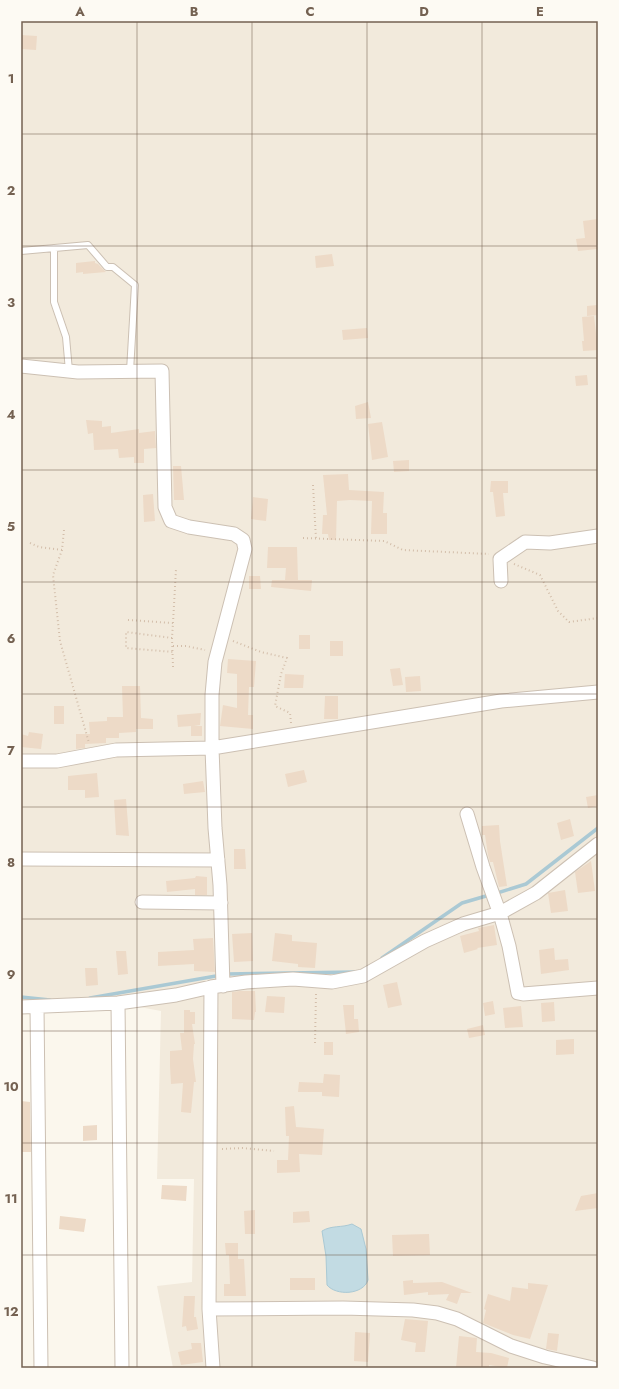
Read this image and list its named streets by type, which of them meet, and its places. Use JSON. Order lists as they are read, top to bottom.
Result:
{
  "grid": {
    "columns": [
      "A",
      "B",
      "C",
      "D",
      "E"
    ],
    "rows": [
      "1",
      "2",
      "3",
      "4",
      "5",
      "6",
      "7",
      "8",
      "9",
      "10",
      "11",
      "12"
    ]
  }
}
